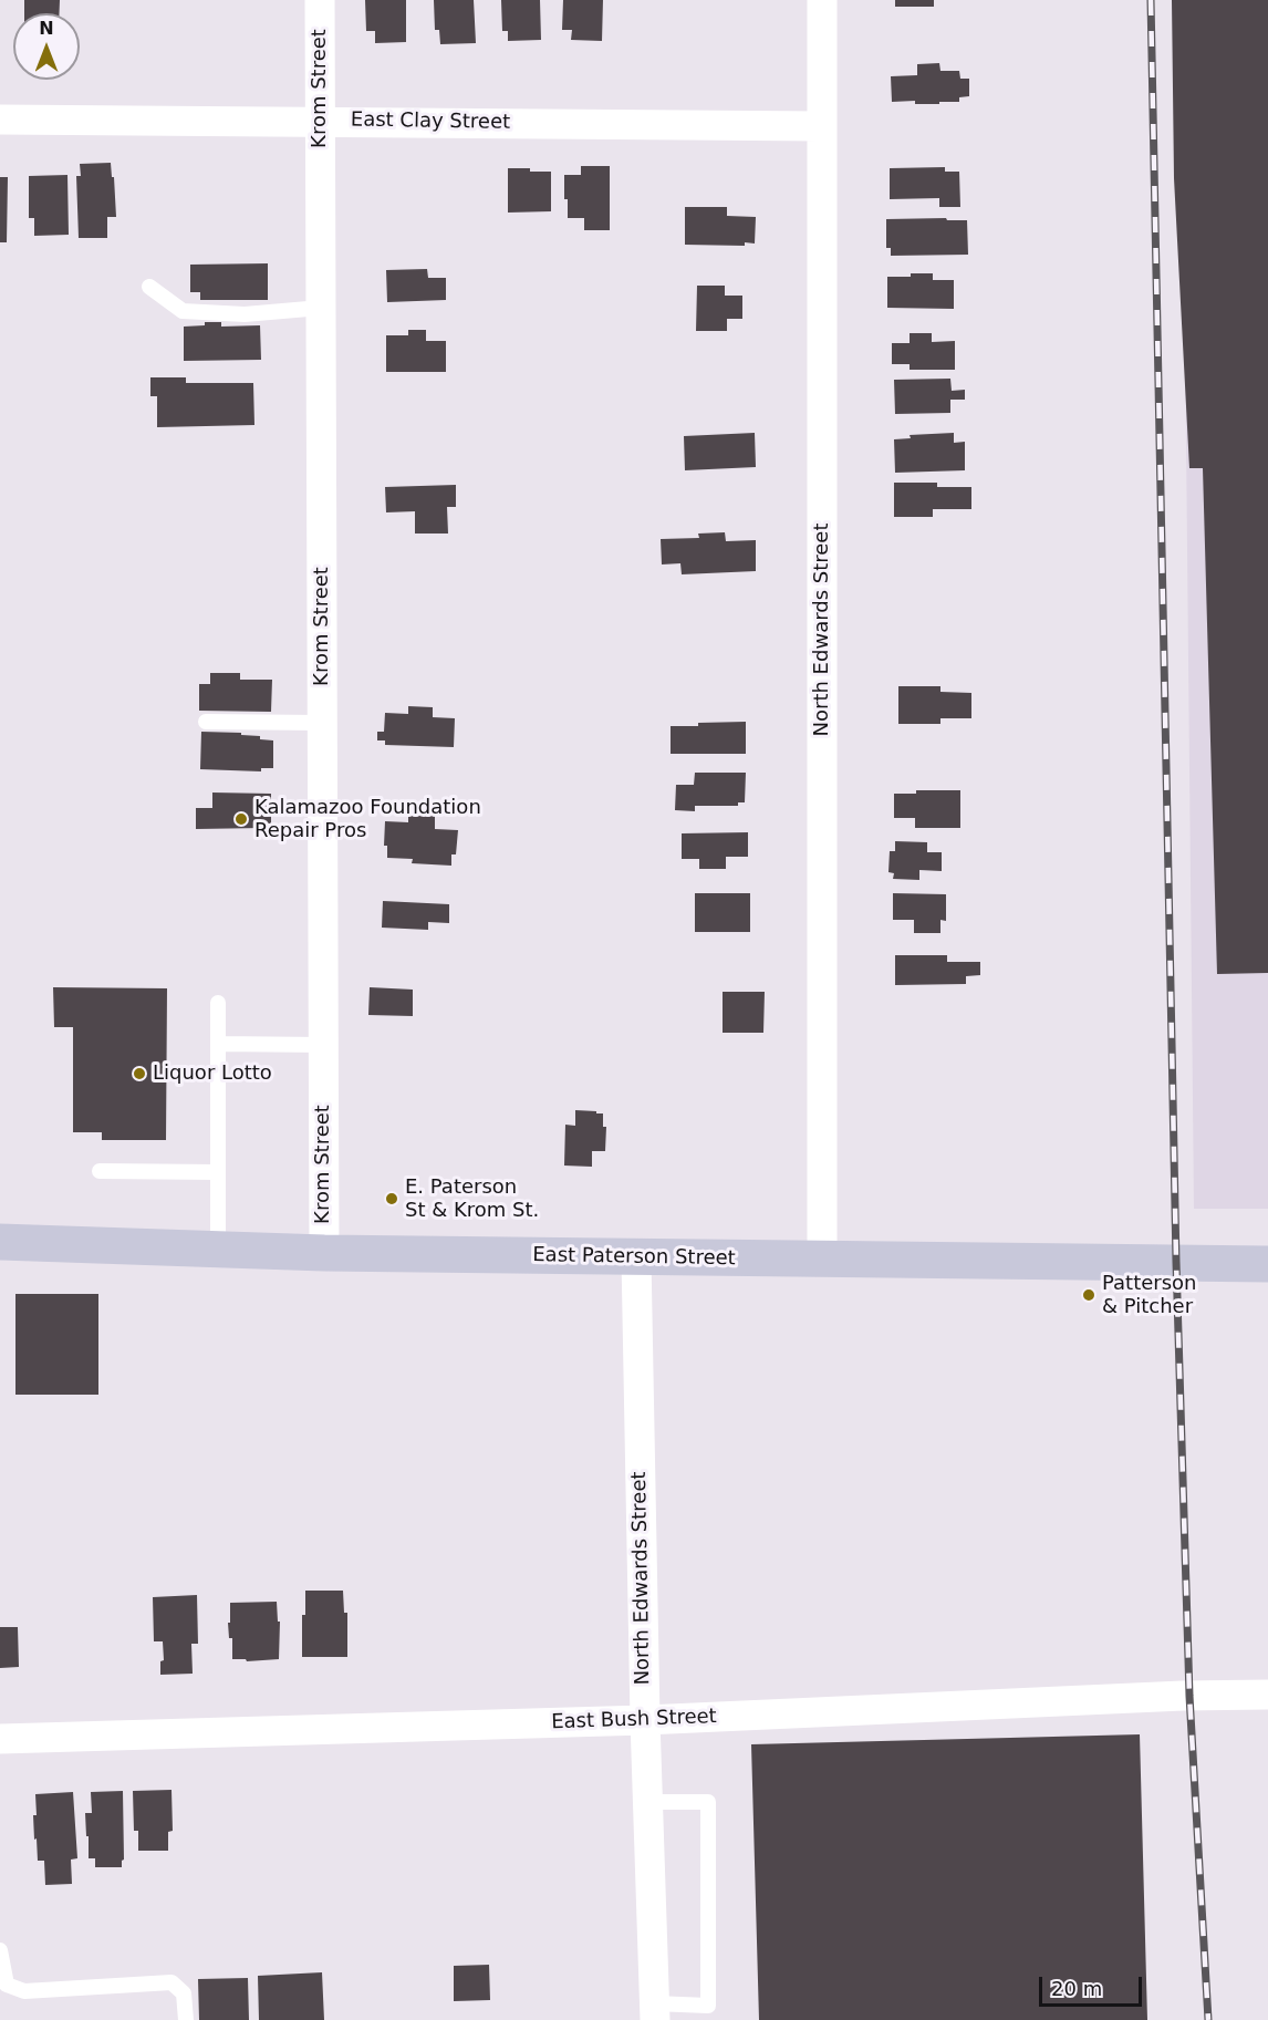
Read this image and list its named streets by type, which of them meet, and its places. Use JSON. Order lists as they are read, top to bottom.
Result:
{
  "streets": {
    "street": [
      "Krom Street",
      "East Clay Street",
      "North Edwards Street",
      "East Paterson Street",
      "East Bush Street"
    ]
  },
  "crossings": [
    ["Krom Street", "East Clay Street"],
    ["Krom Street", "East Paterson Street"],
    ["East Clay Street", "North Edwards Street"],
    ["North Edwards Street", "East Paterson Street"],
    ["North Edwards Street", "East Bush Street"]
  ],
  "places": [
    "Kalamazoo Foundation Repair Pros",
    "Liquor Lotto",
    "E. Paterson St & Krom St.",
    "Patterson & Pitcher"
  ],
  "scale_bar": "20 m",
  "north": "top"
}
